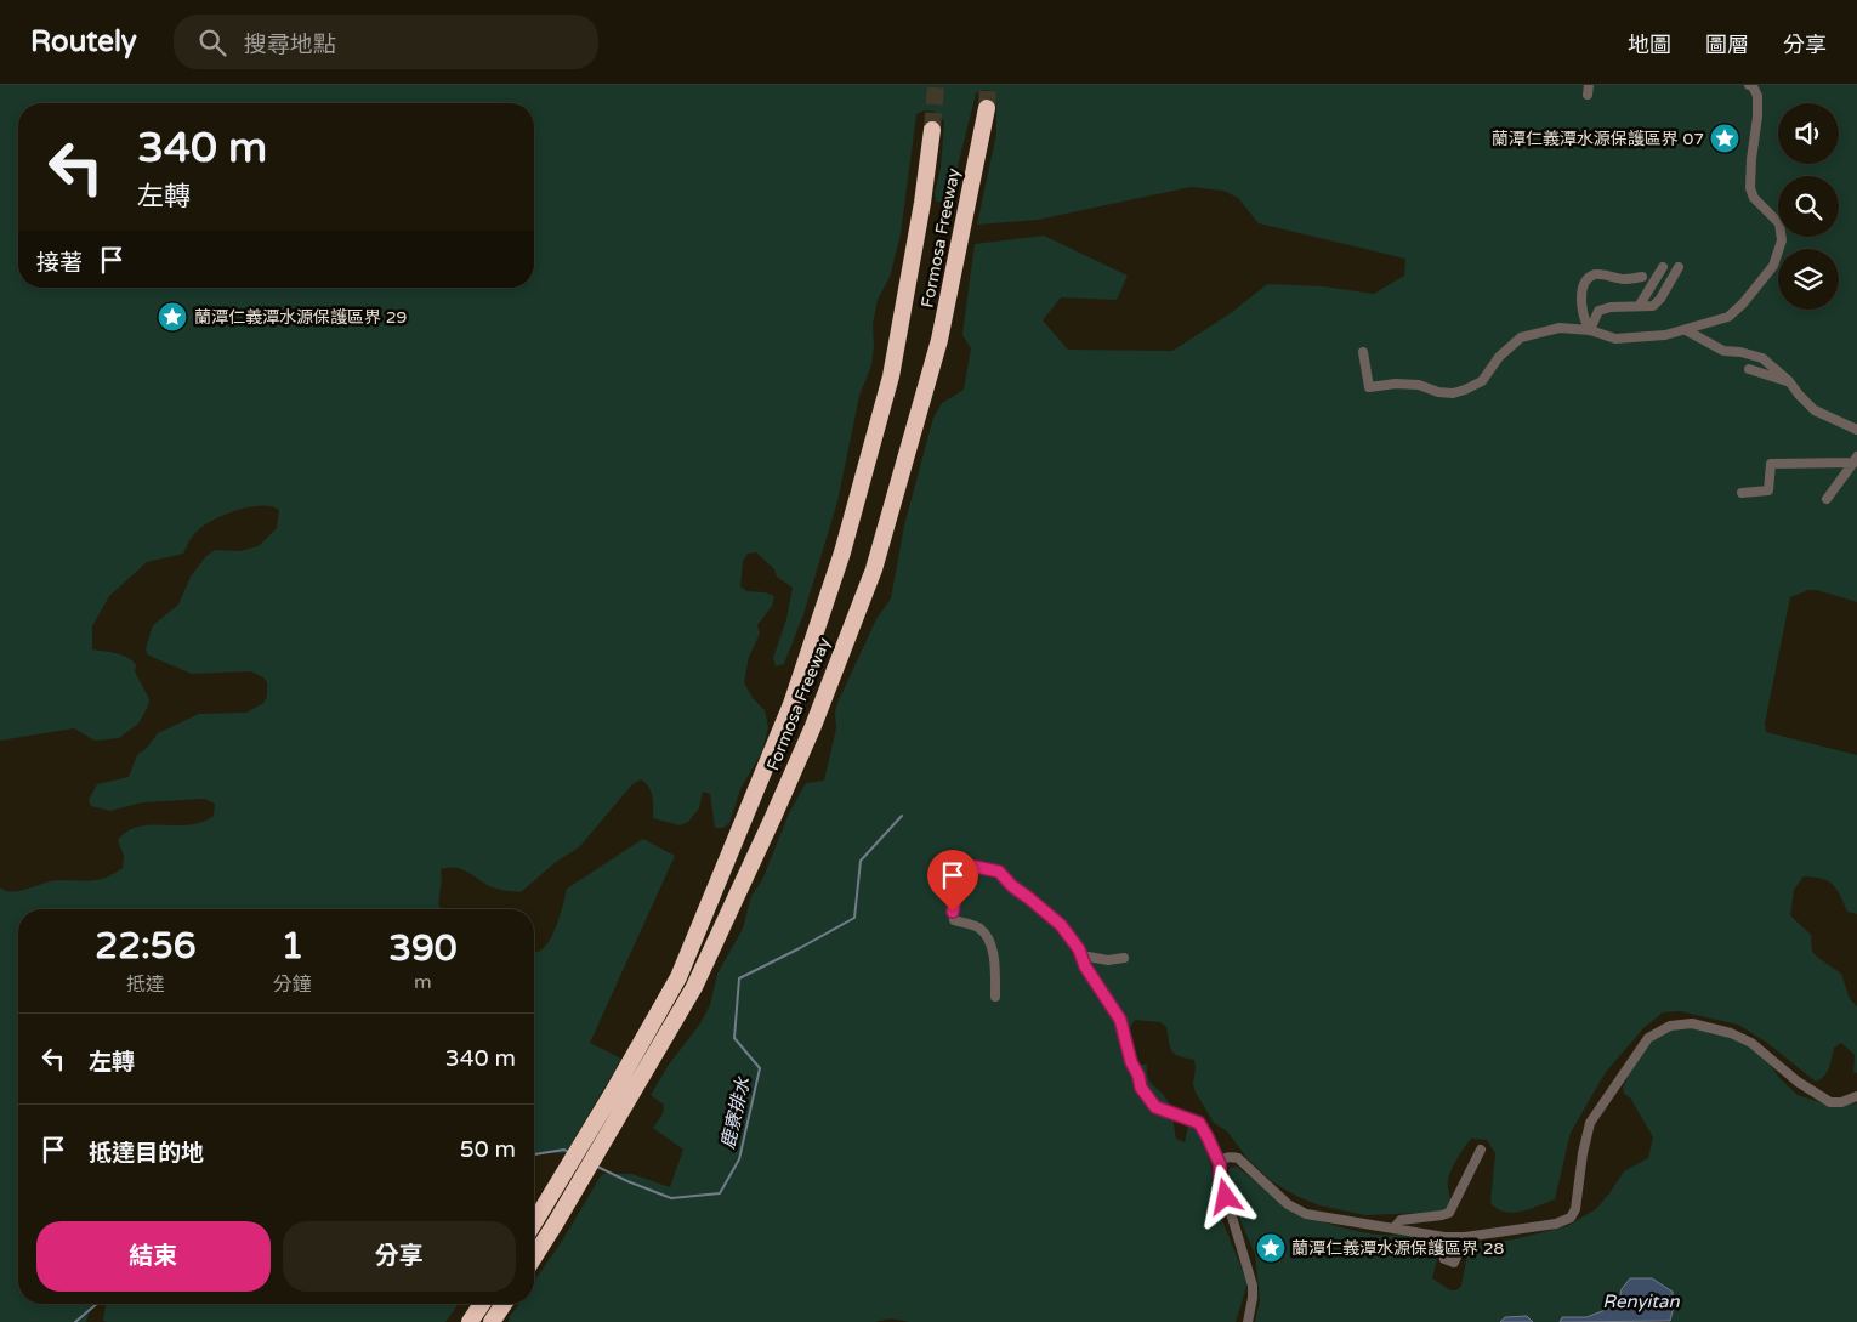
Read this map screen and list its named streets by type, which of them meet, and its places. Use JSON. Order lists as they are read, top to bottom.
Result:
{
  "streets": {
    "highway": ["Formosa Freeway"]
  },
  "water": ["鹿寮排水", "Renyitan"],
  "places": {
    "place": ["蘭潭仁義潭水源保護區界 07", "蘭潭仁義潭水源保護區界 29", "蘭潭仁義潭水源保護區界 28"]
  },
  "page": {
    "header": "Routely",
    "search": "搜尋地點",
    "nav": ["地圖", "圖層", "分享"],
    "turn": ["340 m", "左轉"],
    "then": "接著",
    "eta": [
      "22:56",
      "抵達",
      "1",
      "分鐘",
      "390",
      "m"
    ],
    "list": [
      {
        "name": "左轉",
        "value": "340 m"
      },
      {
        "name": "抵達目的地",
        "value": "50 m"
      }
    ],
    "buttons": ["結束", "分享"]
  }
}
